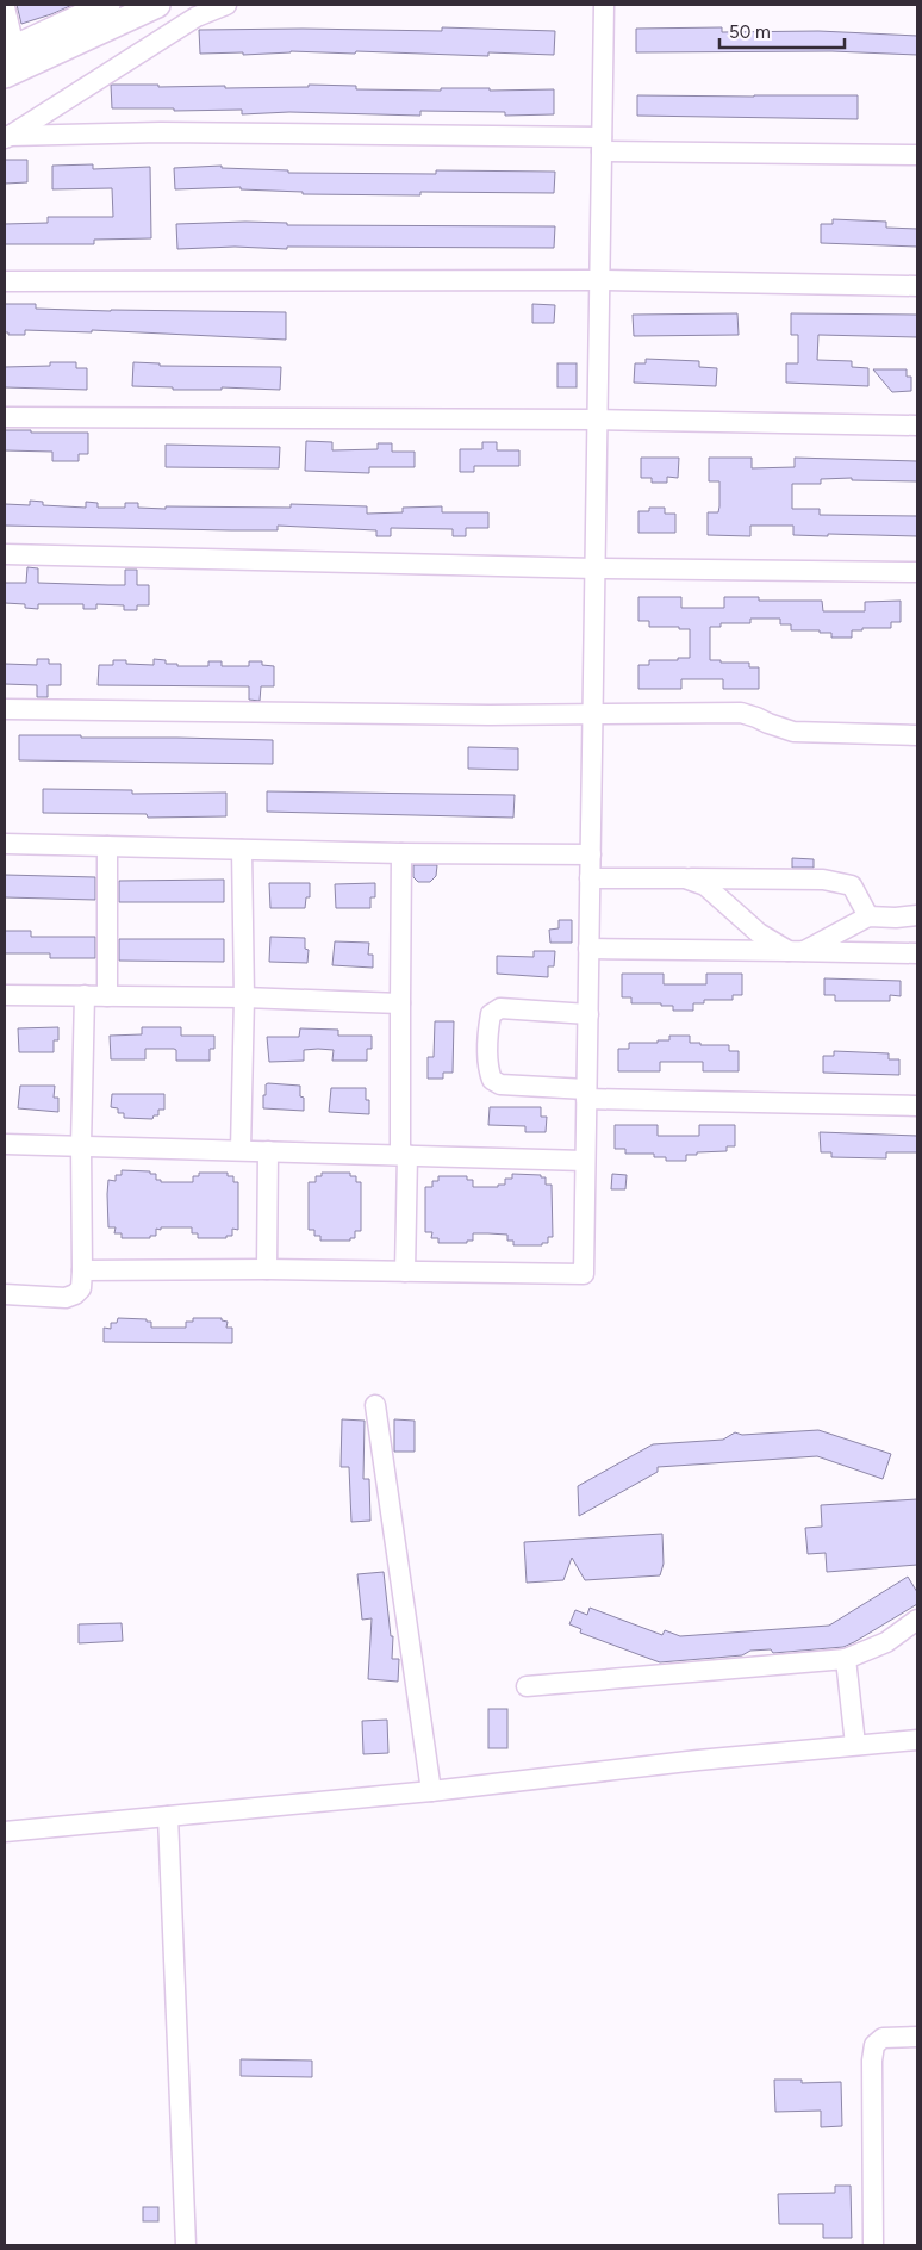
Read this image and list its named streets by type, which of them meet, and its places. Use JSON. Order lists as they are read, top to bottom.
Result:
{
  "scale_bar": "50 m"
}
